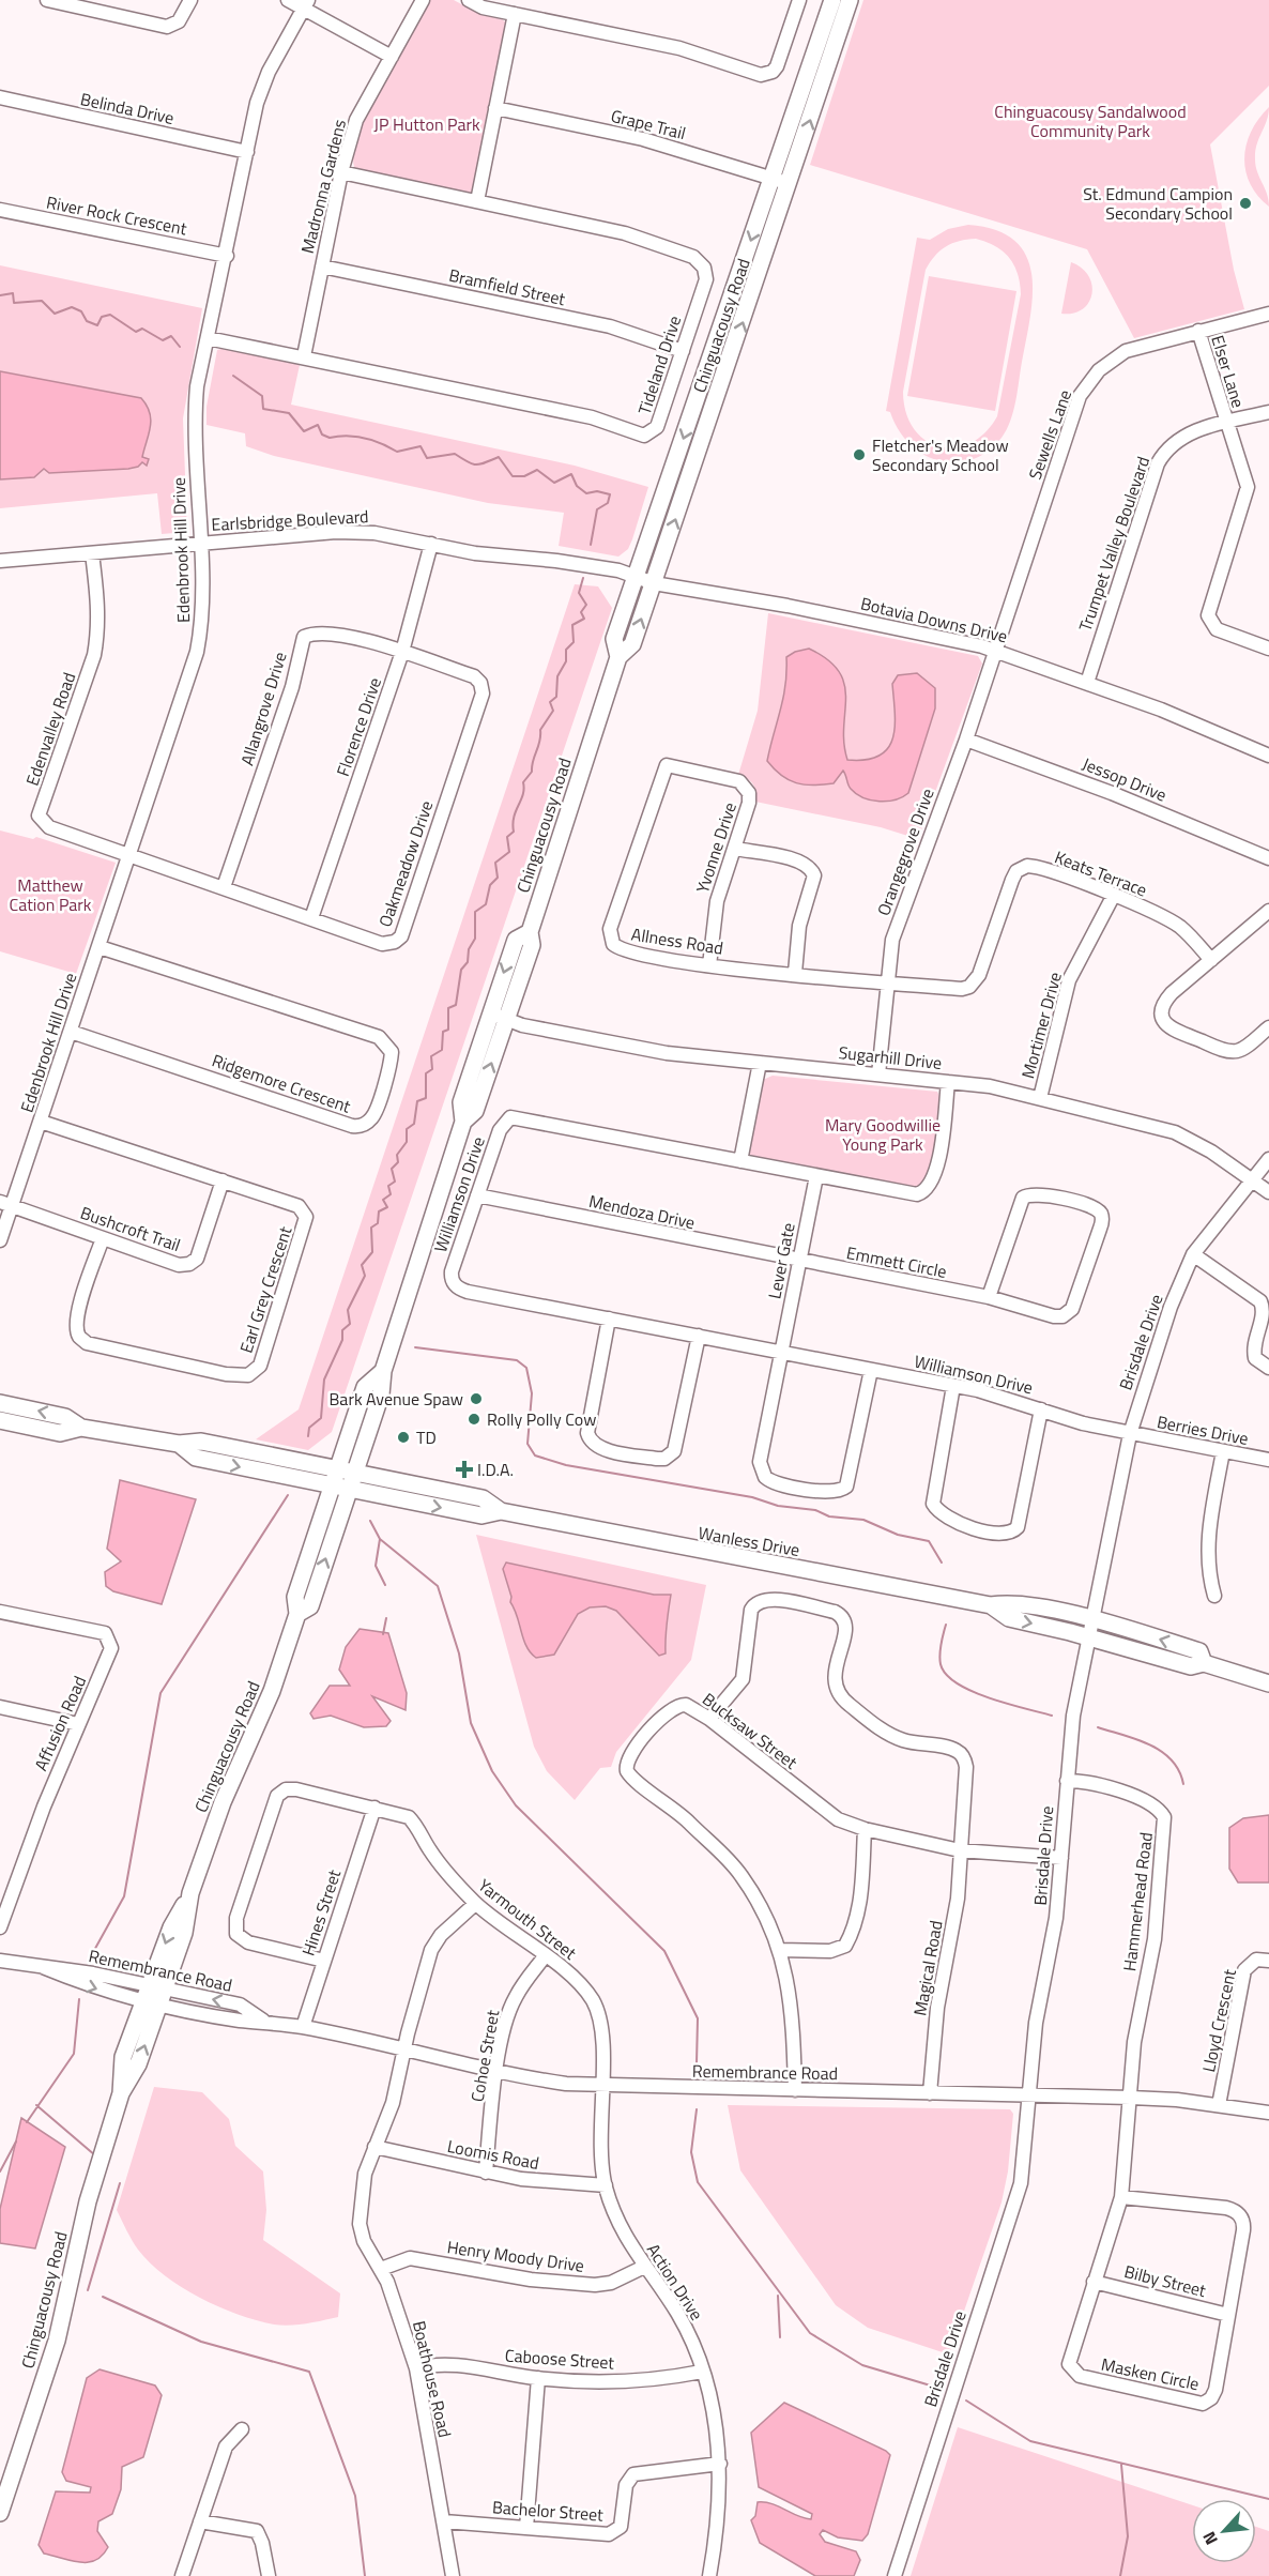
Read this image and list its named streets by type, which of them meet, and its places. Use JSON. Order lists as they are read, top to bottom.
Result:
{
  "streets": {
    "main road": ["Chinguacousy Road", "Wanless Drive"],
    "street": [
      "Belinda Drive",
      "Grape Trail",
      "Madronna Gardens",
      "River Rock Crescent",
      "Bramfield Street",
      "Tideland Drive",
      "Elser Lane",
      "Sewells Lane",
      "Earlsbridge Boulevard",
      "Trumpet Valley Boulevard",
      "Edenbrook Hill Drive",
      "Botavia Downs Drive",
      "Allangrove Drive",
      "Florence Drive",
      "Edenvalley Road",
      "Jessop Drive",
      "Yvonne Drive",
      "Orangegrove Drive",
      "Oakmeadow Drive",
      "Keats Terrace",
      "Allness Road",
      "Mortimer Drive",
      "Sugarhill Drive",
      "Ridgemore Crescent",
      "Williamson Drive",
      "Mendoza Drive",
      "Bushcroft Trail",
      "Lever Gate",
      "Emmett Circle",
      "Earl Grey Crescent",
      "Brisdale Drive",
      "Berries Drive",
      "Affusion Road",
      "Bucksaw Street",
      "Hammerhead Road",
      "Hines Street",
      "Yarmouth Street",
      "Magical Road",
      "Remembrance Road",
      "Lloyd Crescent",
      "Cohoe Street",
      "Loomis Road",
      "Henry Moody Drive",
      "Bilby Street",
      "Action Drive",
      "Caboose Street",
      "Masken Circle",
      "Boathouse Road",
      "Bachelor Street"
    ]
  },
  "crossings": [
    ["Belinda Drive", "Edenbrook Hill Drive"],
    ["Grape Trail", "Chinguacousy Road"],
    ["Madronna Gardens", "Bramfield Street"],
    ["Madronna Gardens", "Tideland Drive"],
    ["River Rock Crescent", "Edenbrook Hill Drive"],
    ["Bramfield Street", "Tideland Drive"],
    ["Chinguacousy Road", "Earlsbridge Boulevard"],
    ["Chinguacousy Road", "Botavia Downs Drive"],
    ["Chinguacousy Road", "Sugarhill Drive"],
    ["Chinguacousy Road", "Wanless Drive"],
    ["Chinguacousy Road", "Remembrance Road"],
    ["Tideland Drive", "Edenbrook Hill Drive"],
    ["Elser Lane", "Sewells Lane"],
    ["Elser Lane", "Trumpet Valley Boulevard"],
    ["Sewells Lane", "Botavia Downs Drive"],
    ["Sewells Lane", "Orangegrove Drive"],
    ["Earlsbridge Boulevard", "Edenbrook Hill Drive"],
    ["Earlsbridge Boulevard", "Botavia Downs Drive"],
    ["Earlsbridge Boulevard", "Florence Drive"],
    ["Earlsbridge Boulevard", "Edenvalley Road"],
    ["Trumpet Valley Boulevard", "Botavia Downs Drive"],
    ["Edenbrook Hill Drive", "Edenvalley Road"],
    ["Edenbrook Hill Drive", "Oakmeadow Drive"],
    ["Edenbrook Hill Drive", "Ridgemore Crescent"],
    ["Edenbrook Hill Drive", "Bushcroft Trail"],
    ["Edenbrook Hill Drive", "Earl Grey Crescent"],
    ["Botavia Downs Drive", "Orangegrove Drive"],
    ["Allangrove Drive", "Florence Drive"],
    ["Allangrove Drive", "Oakmeadow Drive"],
    ["Florence Drive", "Oakmeadow Drive"],
    ["Edenvalley Road", "Oakmeadow Drive"],
    ["Jessop Drive", "Orangegrove Drive"],
    ["Yvonne Drive", "Allness Road"],
    ["Orangegrove Drive", "Keats Terrace"],
    ["Orangegrove Drive", "Allness Road"],
    ["Orangegrove Drive", "Sugarhill Drive"],
    ["Keats Terrace", "Allness Road"],
    ["Keats Terrace", "Mortimer Drive"],
    ["Mortimer Drive", "Sugarhill Drive"],
    ["Sugarhill Drive", "Williamson Drive"],
    ["Sugarhill Drive", "Brisdale Drive"],
    ["Williamson Drive", "Mendoza Drive"],
    ["Williamson Drive", "Lever Gate"],
    ["Williamson Drive", "Brisdale Drive"],
    ["Williamson Drive", "Berries Drive"],
    ["Mendoza Drive", "Lever Gate"],
    ["Mendoza Drive", "Emmett Circle"],
    ["Bushcroft Trail", "Earl Grey Crescent"],
    ["Lever Gate", "Emmett Circle"],
    ["Brisdale Drive", "Berries Drive"],
    ["Brisdale Drive", "Wanless Drive"],
    ["Brisdale Drive", "Bucksaw Street"],
    ["Brisdale Drive", "Hammerhead Road"],
    ["Brisdale Drive", "Remembrance Road"],
    ["Bucksaw Street", "Magical Road"],
    ["Bucksaw Street", "Remembrance Road"],
    ["Hammerhead Road", "Remembrance Road"],
    ["Hammerhead Road", "Masken Circle"],
    ["Hines Street", "Yarmouth Street"],
    ["Hines Street", "Remembrance Road"],
    ["Yarmouth Street", "Remembrance Road"],
    ["Yarmouth Street", "Cohoe Street"],
    ["Yarmouth Street", "Action Drive"],
    ["Yarmouth Street", "Boathouse Road"],
    ["Magical Road", "Remembrance Road"],
    ["Remembrance Road", "Lloyd Crescent"],
    ["Remembrance Road", "Cohoe Street"],
    ["Remembrance Road", "Action Drive"],
    ["Remembrance Road", "Masken Circle"],
    ["Remembrance Road", "Boathouse Road"],
    ["Cohoe Street", "Loomis Road"],
    ["Loomis Road", "Action Drive"],
    ["Loomis Road", "Boathouse Road"],
    ["Henry Moody Drive", "Action Drive"],
    ["Henry Moody Drive", "Boathouse Road"],
    ["Bilby Street", "Masken Circle"],
    ["Action Drive", "Caboose Street"],
    ["Action Drive", "Bachelor Street"],
    ["Caboose Street", "Boathouse Road"],
    ["Boathouse Road", "Bachelor Street"]
  ],
  "parks": [
    "Chinguacousy Sandalwood Community Park",
    "JP Hutton Park",
    "Matthew Cation Park",
    "Mary Goodwillie Young Park"
  ],
  "places": {
    "other": [
      "St. Edmund Campion Secondary School",
      "Fletcher's Meadow Secondary School",
      "Bark Avenue Spaw",
      "Rolly Polly Cow",
      "TD"
    ],
    "health": ["I.D.A."]
  },
  "north": "bottom left"
}
